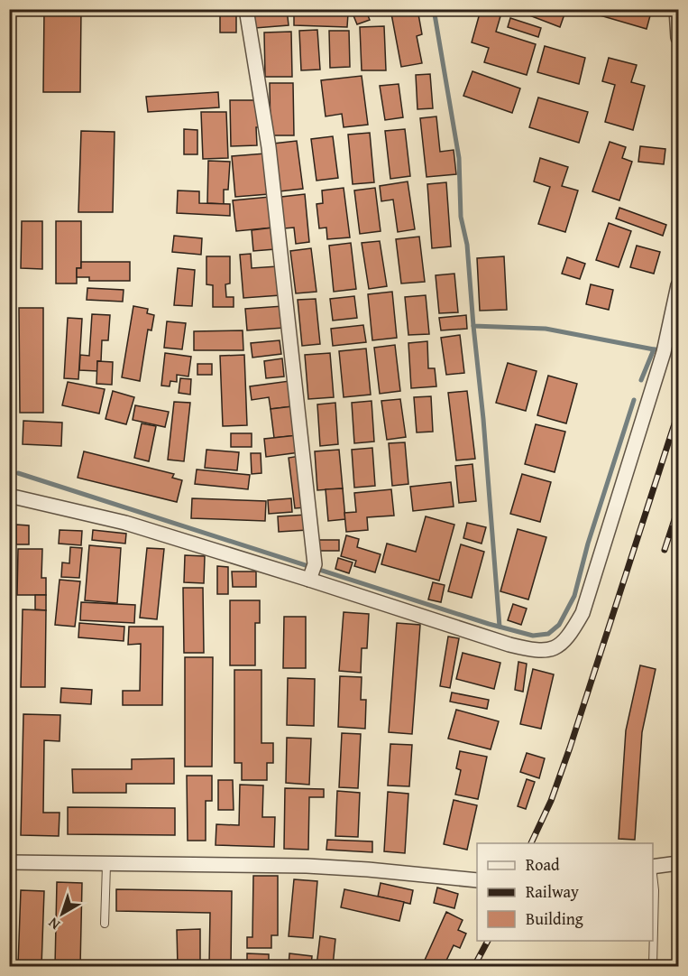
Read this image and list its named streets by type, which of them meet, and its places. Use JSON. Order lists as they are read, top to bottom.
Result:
{
  "legend": ["Road", "Railway", "Building"],
  "north": "bottom left"
}
